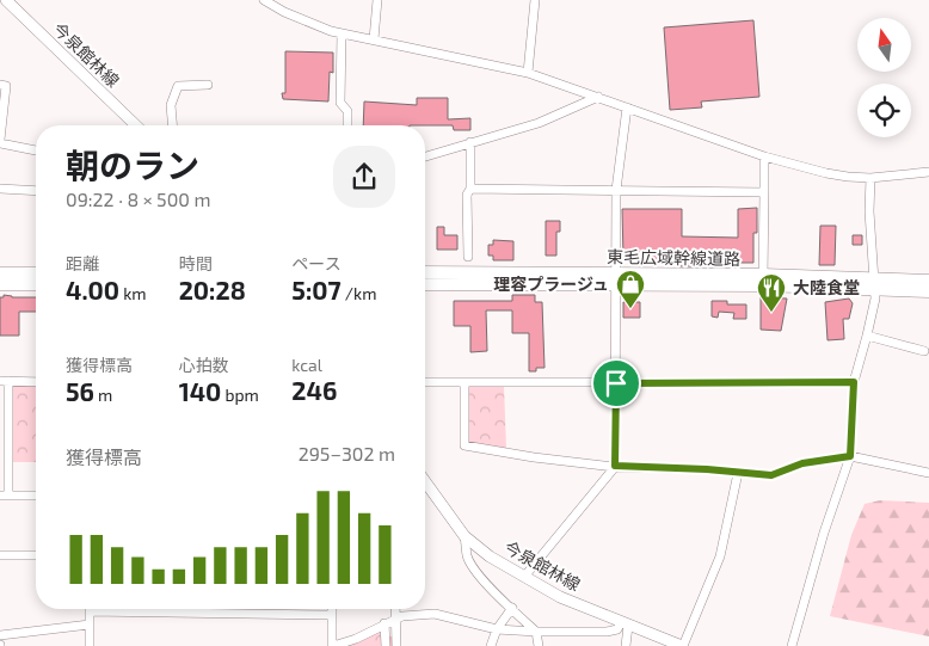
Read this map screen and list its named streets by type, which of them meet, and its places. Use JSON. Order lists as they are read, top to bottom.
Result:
{
  "streets": {
    "highway": ["東毛広域幹線道路"],
    "main road": ["今泉館林線"]
  },
  "places": {
    "shop": ["理容プラージュ"],
    "restaurant": ["大陸食堂"]
  },
  "north": "top",
  "page": {
    "heading": ["朝のラン", "09:22 · 8 × 500 m"],
    "stats": [
      ["距離", "4.00 km"],
      ["時間", "20:28"],
      ["ペース", "5:07 /km"],
      ["獲得標高", "56 m"],
      ["心拍数", "140 bpm"],
      ["kcal", "246"]
    ],
    "chart": ["獲得標高", "295–302 m"]
  }
}
